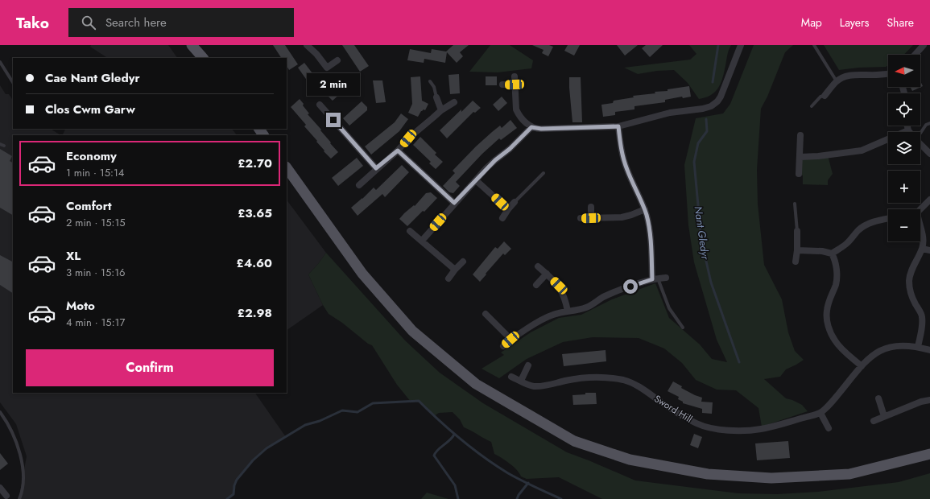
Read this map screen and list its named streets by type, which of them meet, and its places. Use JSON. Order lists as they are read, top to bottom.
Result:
{
  "streets": {
    "street": ["Sword Hill"]
  },
  "water": ["Nant Gledyr"],
  "north": "left",
  "page": {
    "header": "Tako",
    "search": "Search here",
    "nav": ["Map", "Layers", "Share"],
    "map_buttons": ["+", "−"],
    "banner": ["Cae Nant Gledyr", "Clos Cwm Garw"],
    "bubble": "2 min",
    "list": [
      {
        "name": "Economy",
        "note": "1 min · 15:14",
        "value": "£2.70"
      },
      {
        "name": "Comfort",
        "note": "2 min · 15:15",
        "value": "£3.65"
      },
      {
        "name": "XL",
        "note": "3 min · 15:16",
        "value": "£4.60"
      },
      {
        "name": "Moto",
        "note": "4 min · 15:17",
        "value": "£2.98"
      }
    ],
    "buttons": "Confirm"
  }
}
